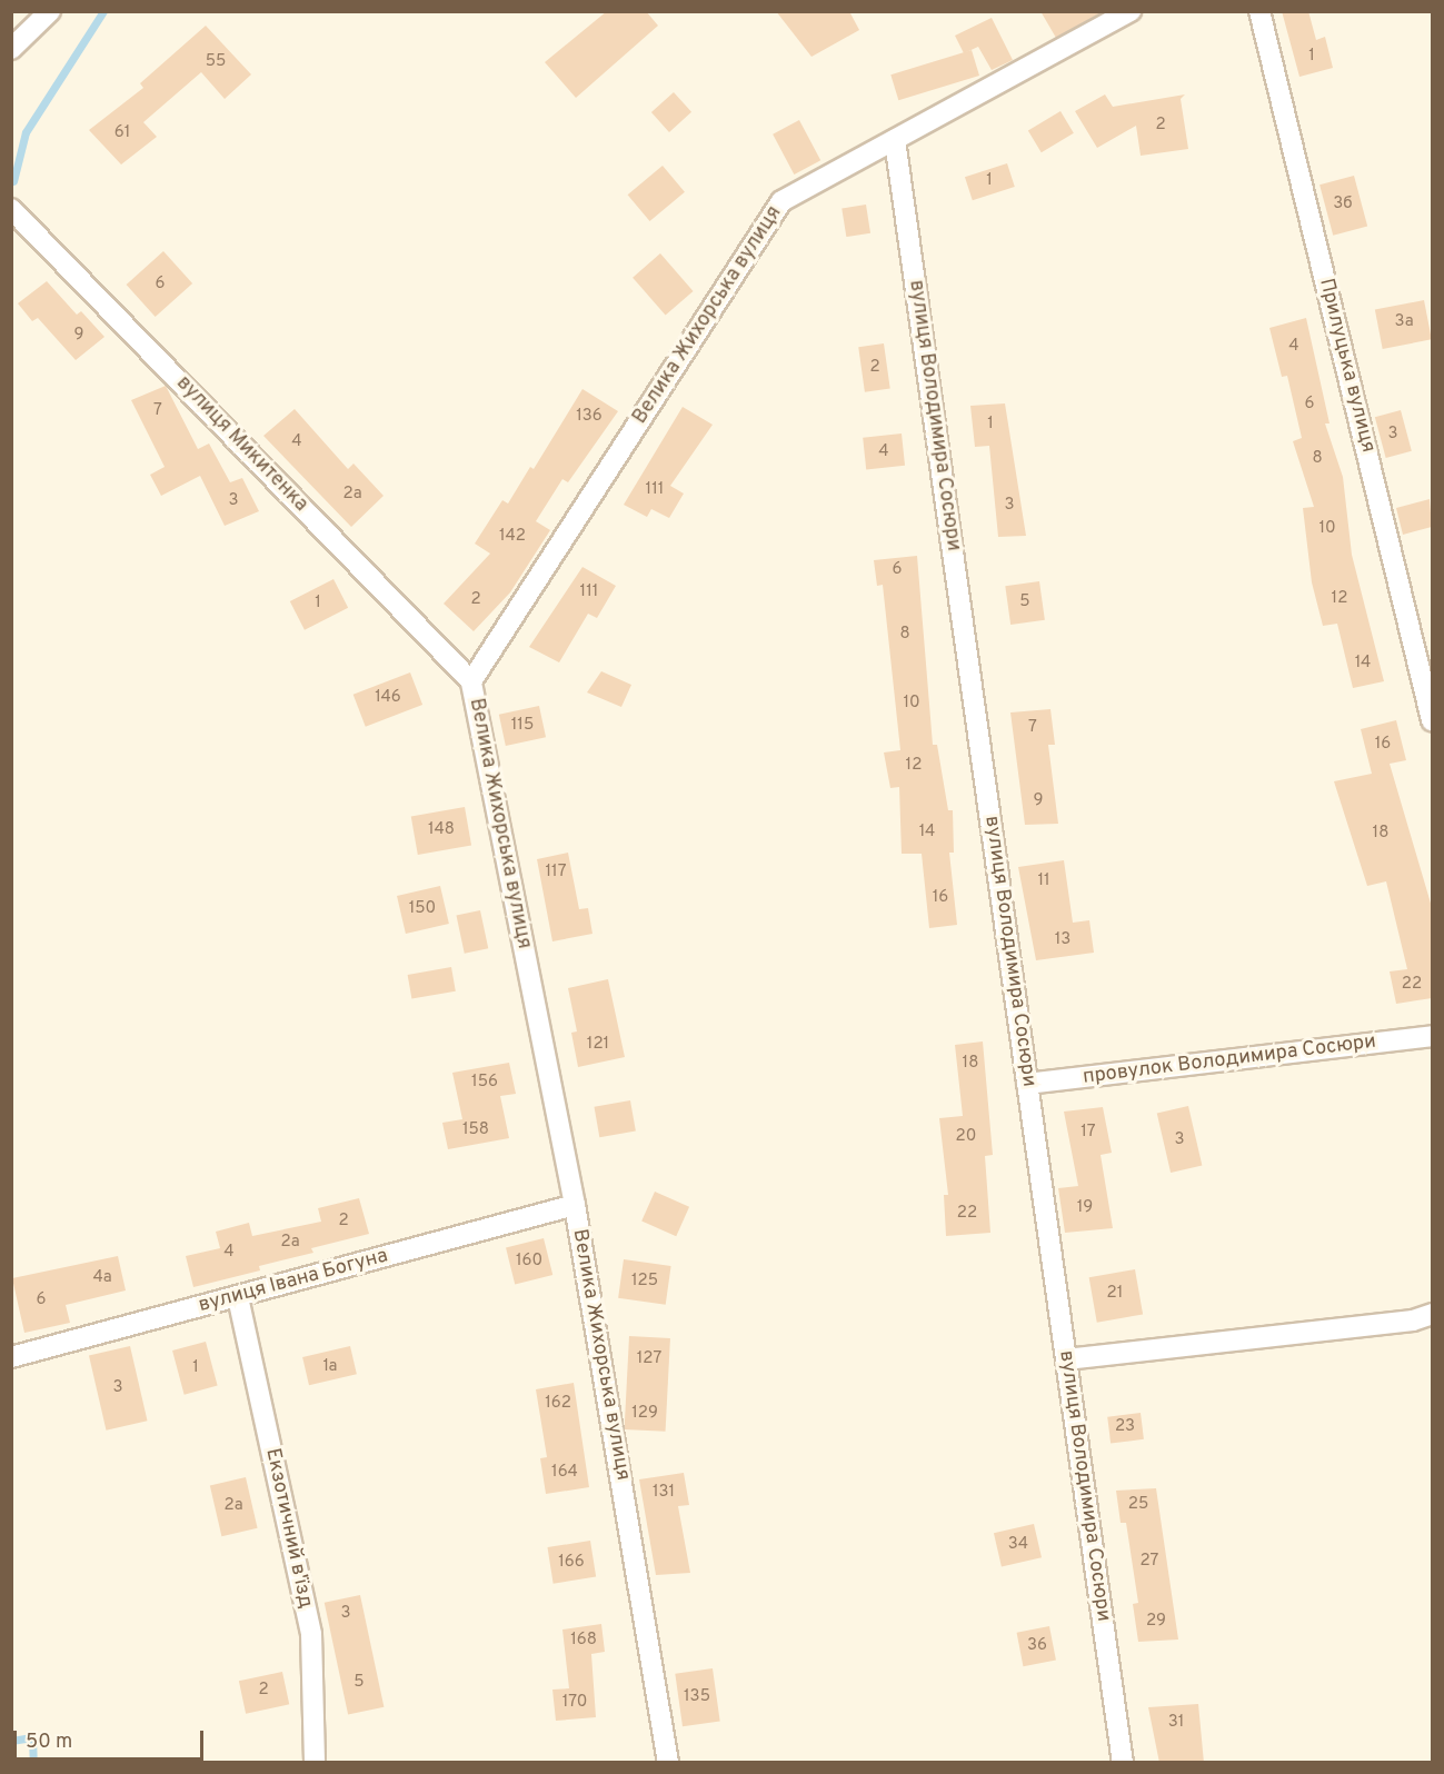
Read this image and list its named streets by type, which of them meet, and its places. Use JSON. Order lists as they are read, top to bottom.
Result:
{
  "streets": {
    "street": [
      "Велика Жихорська вулиця",
      "Прилуцька вулиця",
      "вулиця Володимира Сосюри",
      "вулиця Микитенка",
      "провулок Володимира Сосюри",
      "вулиця Івана Богуна",
      "Екзотичний в'їзд"
    ]
  },
  "crossings": [
    ["Велика Жихорська вулиця", "вулиця Володимира Сосюри"],
    ["Велика Жихорська вулиця", "вулиця Микитенка"],
    ["Велика Жихорська вулиця", "вулиця Івана Богуна"],
    ["вулиця Володимира Сосюри", "провулок Володимира Сосюри"],
    ["вулиця Івана Богуна", "Екзотичний в'їзд"]
  ],
  "house_numbers": [
    "1",
    "55",
    "2",
    "61",
    "1",
    "3б",
    "6",
    "3а",
    "9",
    "4",
    "2",
    "6",
    "7",
    "136",
    "1",
    "3",
    "4",
    "4",
    "8",
    "111",
    "2а",
    "3",
    "3",
    "10",
    "142",
    "6",
    "111",
    "12",
    "2",
    "5",
    "1",
    "8",
    "14",
    "146",
    "10",
    "115",
    "7",
    "16",
    "12",
    "9",
    "148",
    "14",
    "18",
    "117",
    "11",
    "16",
    "150",
    "13",
    "22",
    "121",
    "18",
    "156",
    "158",
    "17",
    "20",
    "3",
    "19",
    "22",
    "2",
    "2а",
    "4",
    "160",
    "4а",
    "125",
    "21",
    "6",
    "127",
    "1а",
    "1",
    "3",
    "162",
    "129",
    "23",
    "164",
    "131",
    "25",
    "2а",
    "34",
    "27",
    "166",
    "3",
    "29",
    "168",
    "36",
    "5",
    "2",
    "135",
    "170",
    "31"
  ],
  "scale_bar": "50 m"
}
